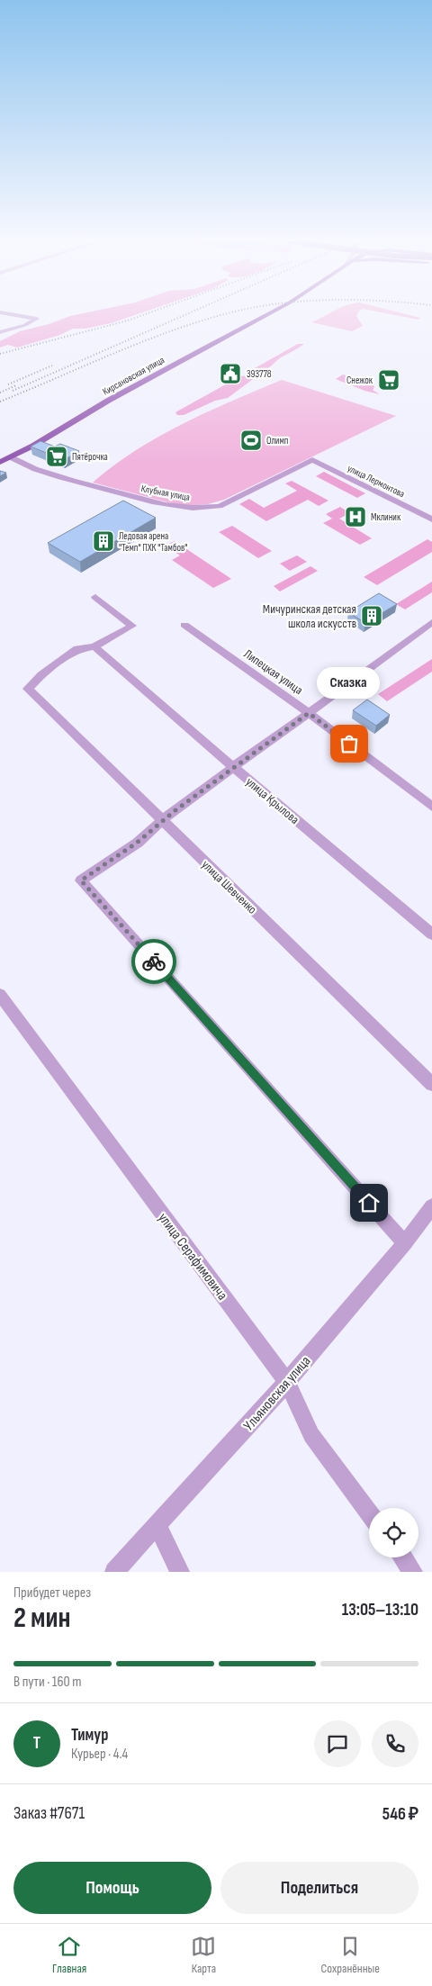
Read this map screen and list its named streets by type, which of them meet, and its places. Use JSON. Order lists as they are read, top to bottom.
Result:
{
  "streets": {
    "main road": ["Кирсановская улица"],
    "street": [
      "улица Лермонтова",
      "Клубная улица",
      "Липецкая улица",
      "улица Крылова",
      "улица Шевченко",
      "улица Серафимовича",
      "Ульяновская улица"
    ]
  },
  "crossings": [
    ["Кирсановская улица", "Клубная улица"],
    ["улица Лермонтова", "Клубная улица"],
    ["улица Крылова", "улица Шевченко"],
    ["улица Серафимовича", "Ульяновская улица"]
  ],
  "places": {
    "public building": ["393778"],
    "supermarket": ["Снежок", "Пятёрочка"],
    "sports": ["Олимп"],
    "hospital": ["Мклиник"],
    "building": ["Ледовая арена \"Темп\" ПХК \"Тамбов\"", "Мичуринская детская школа искусств"],
    "other": ["Сказка"]
  },
  "page": {
    "bubble": "Сказка",
    "heading": ["2 мин", "Прибудет через", "13:05–13:10"],
    "panel": [
      "Тимур",
      "Курьер · 4.4",
      "Заказ #7671",
      "546 ₽"
    ],
    "bar": "В пути · 160 m",
    "round": "Т",
    "buttons": ["Помощь", "Поделиться"],
    "tabs": ["Главная", "Карта", "Сохранённые"]
  }
}
